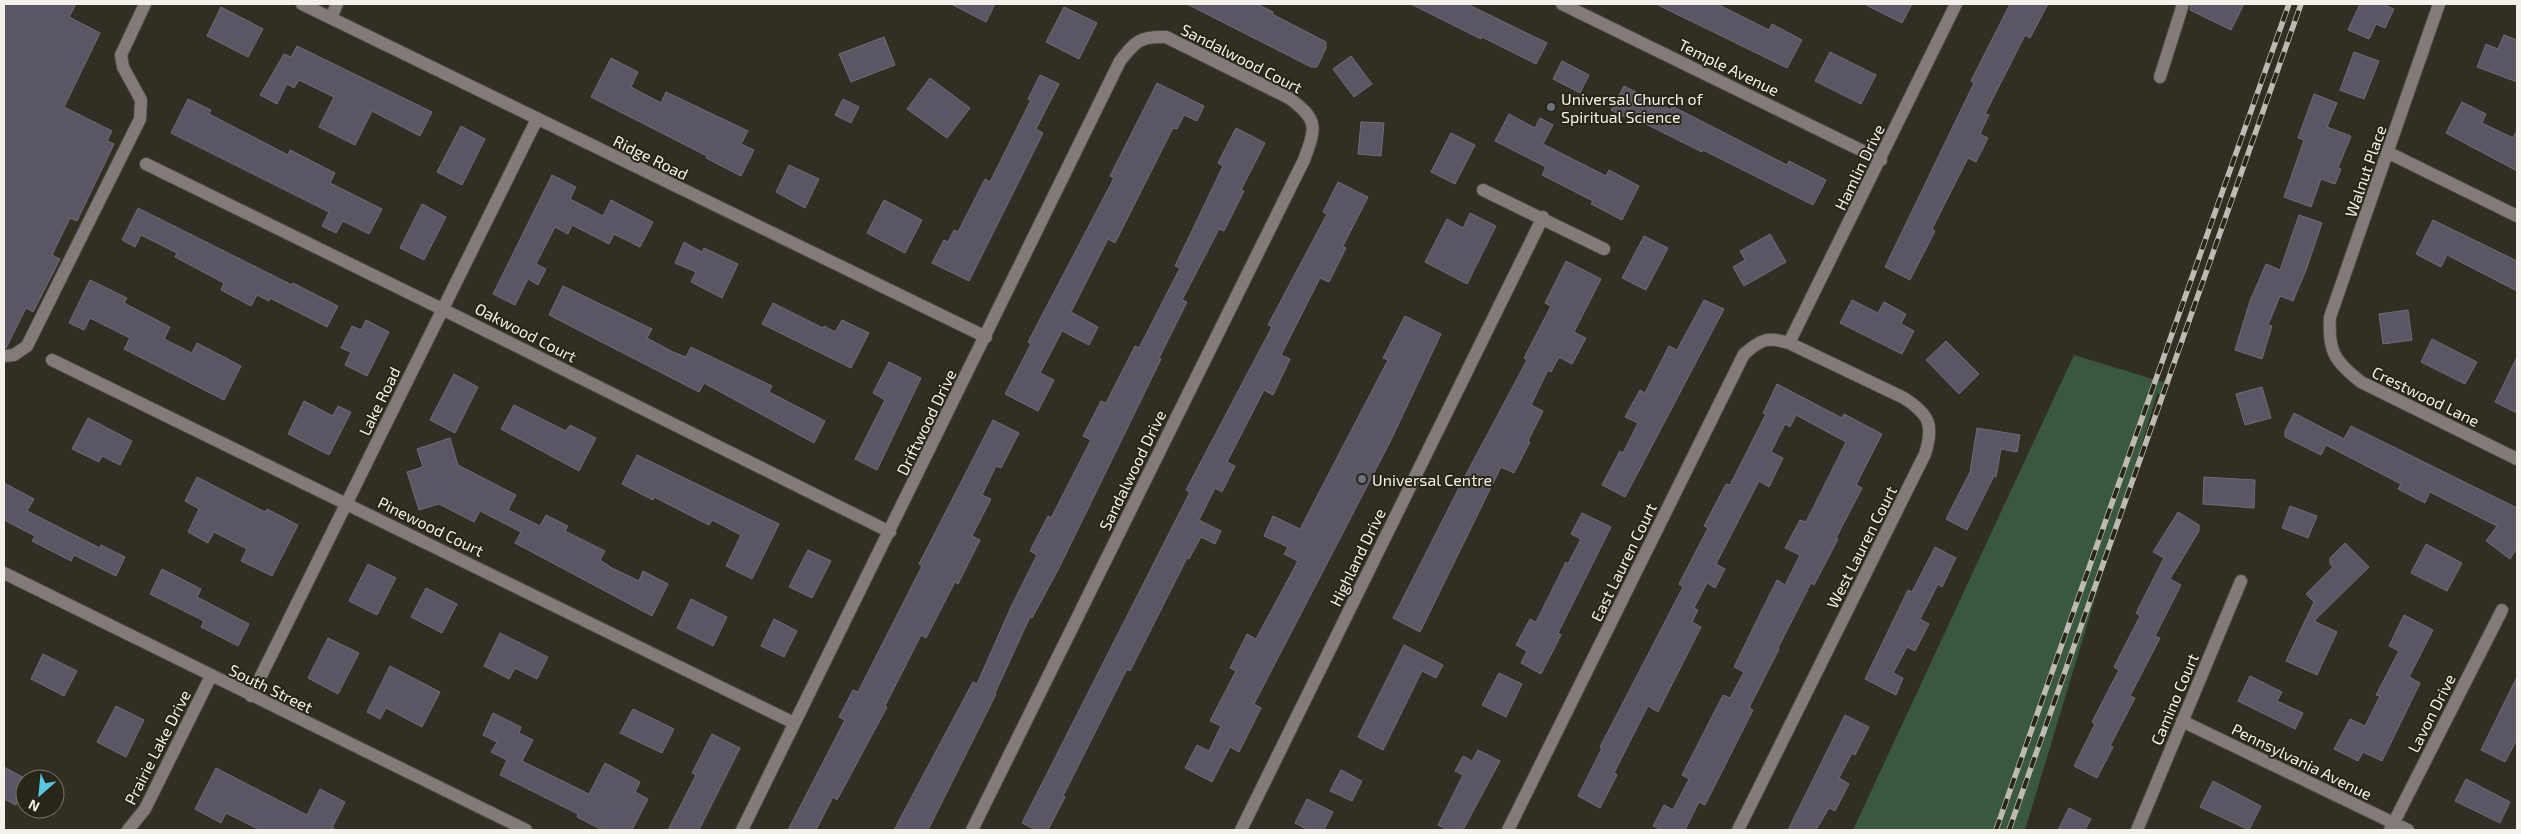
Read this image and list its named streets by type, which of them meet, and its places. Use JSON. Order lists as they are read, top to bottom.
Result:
{
  "streets": {
    "street": [
      "Sandalwood Court",
      "Temple Avenue",
      "Ridge Road",
      "Hamlin Drive",
      "Walnut Place",
      "Oakwood Court",
      "Crestwood Lane",
      "Lake Road",
      "Driftwood Drive",
      "Sandalwood Drive",
      "Pinewood Court",
      "West Lauren Court",
      "Highland Drive",
      "East Lauren Court",
      "South Street",
      "Camino Court",
      "Lavon Drive",
      "Prairie Lake Drive",
      "Pennsylvania Avenue"
    ]
  },
  "crossings": [
    ["Sandalwood Court", "Driftwood Drive"],
    ["Sandalwood Court", "Sandalwood Drive"],
    ["Temple Avenue", "Hamlin Drive"],
    ["Ridge Road", "Lake Road"],
    ["Ridge Road", "Driftwood Drive"],
    ["Hamlin Drive", "West Lauren Court"],
    ["Hamlin Drive", "East Lauren Court"],
    ["Walnut Place", "Crestwood Lane"],
    ["Oakwood Court", "Lake Road"],
    ["Oakwood Court", "Driftwood Drive"],
    ["Lake Road", "Pinewood Court"],
    ["Lake Road", "South Street"],
    ["Driftwood Drive", "Pinewood Court"],
    ["West Lauren Court", "East Lauren Court"],
    ["South Street", "Prairie Lake Drive"],
    ["Camino Court", "Pennsylvania Avenue"],
    ["Lavon Drive", "Pennsylvania Avenue"]
  ],
  "places": ["Universal Church of Spiritual Science", "Universal Centre"],
  "north": "bottom left"
}
